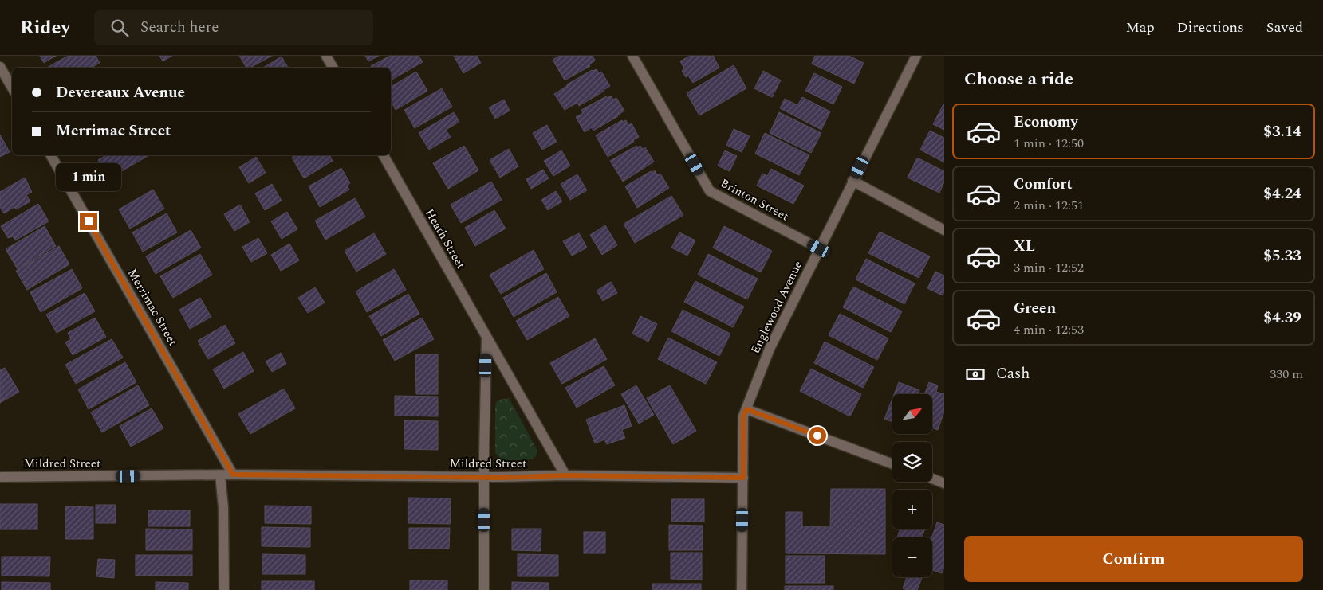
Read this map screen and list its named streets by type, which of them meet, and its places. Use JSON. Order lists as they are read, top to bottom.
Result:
{
  "streets": {
    "street": [
      "Brinton Street",
      "Heath Street",
      "Merrimac Street",
      "Englewood Avenue",
      "Mildred Street"
    ]
  },
  "crossings": [
    ["Brinton Street", "Englewood Avenue"],
    ["Heath Street", "Mildred Street"],
    ["Merrimac Street", "Mildred Street"],
    ["Englewood Avenue", "Mildred Street"]
  ],
  "north": "top right",
  "page": {
    "header": "Ridey",
    "search": "Search here",
    "nav": ["Map", "Directions", "Saved"],
    "heading": "Choose a ride",
    "banner": ["Devereaux Avenue", "Merrimac Street"],
    "list": [
      {
        "name": "Economy",
        "note": "1 min · 12:50",
        "value": "$3.14"
      },
      {
        "name": "Comfort",
        "note": "2 min · 12:51",
        "value": "$4.24"
      },
      {
        "name": "XL",
        "note": "3 min · 12:52",
        "value": "$5.33"
      },
      {
        "name": "Green",
        "note": "4 min · 12:53",
        "value": "$4.39"
      }
    ],
    "bubble": "1 min",
    "pay": ["Cash", "330 m"],
    "map_buttons": ["+", "−"],
    "buttons": "Confirm"
  }
}
